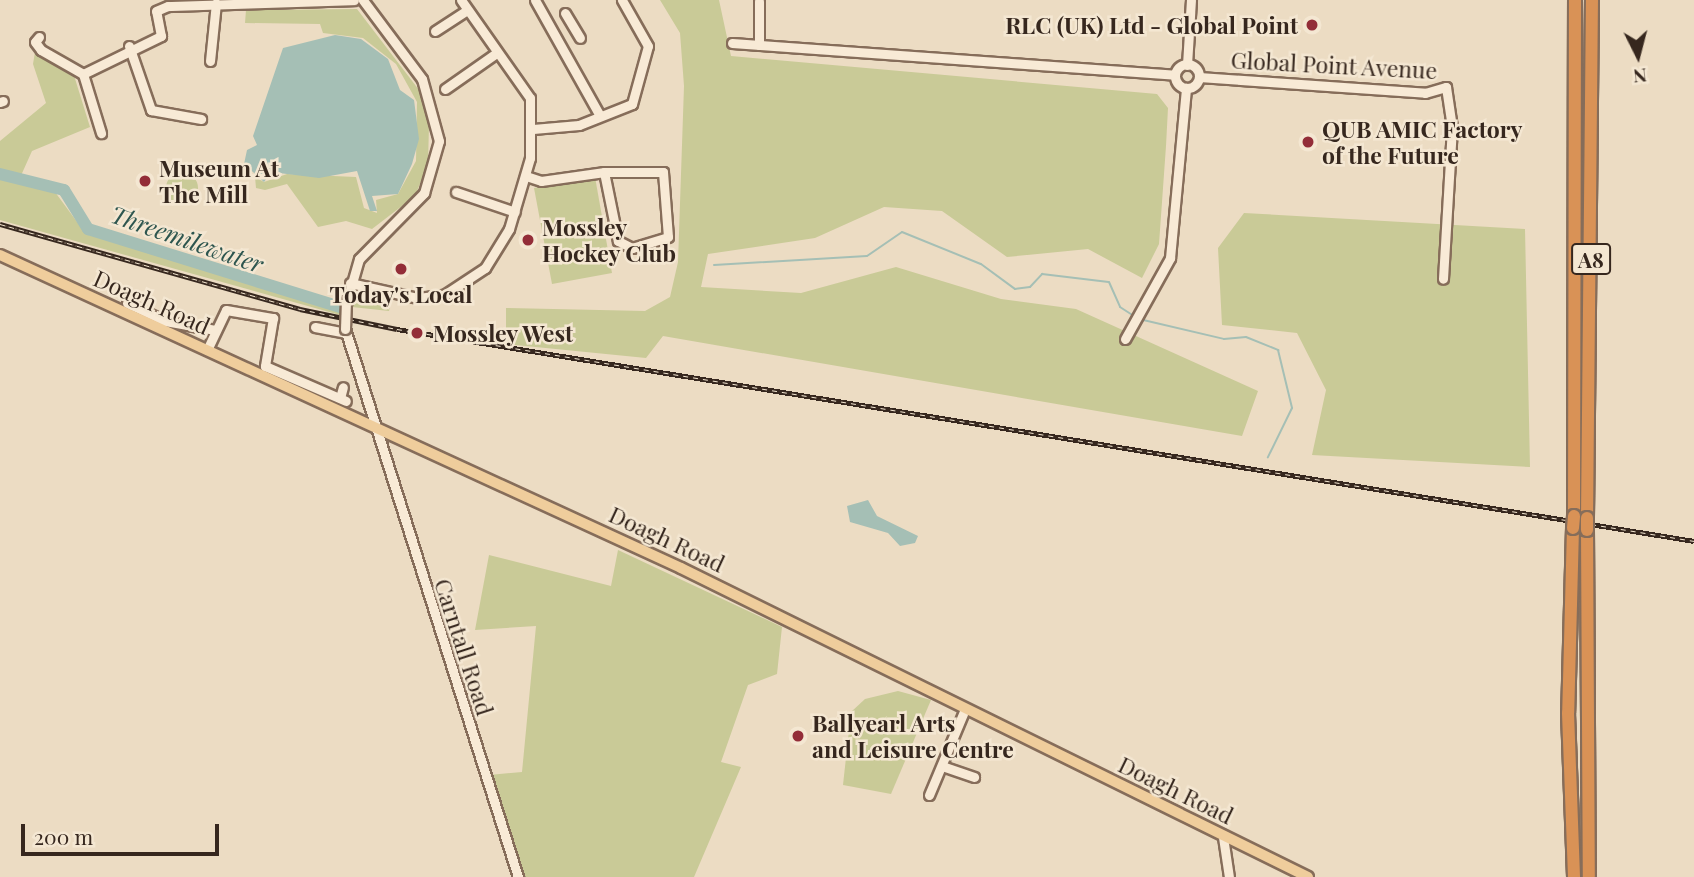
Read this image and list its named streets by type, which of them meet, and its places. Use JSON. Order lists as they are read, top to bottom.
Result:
{
  "streets": {
    "highway": ["A8"],
    "main road": ["Doagh Road"],
    "street": ["Global Point Avenue", "Carntall Road"]
  },
  "crossings": [
    ["Doagh Road", "Carntall Road"]
  ],
  "water": ["Threemilewater"],
  "places": [
    "RLC (UK) Ltd - Global Point",
    "QUB AMIC Factory of the Future",
    "Museum At The Mill",
    "Mossley Hockey Club",
    "Today's Local",
    "Mossley West",
    "Ballyearl Arts and Leisure Centre"
  ],
  "scale_bar": "200 m",
  "north": "bottom"
}
